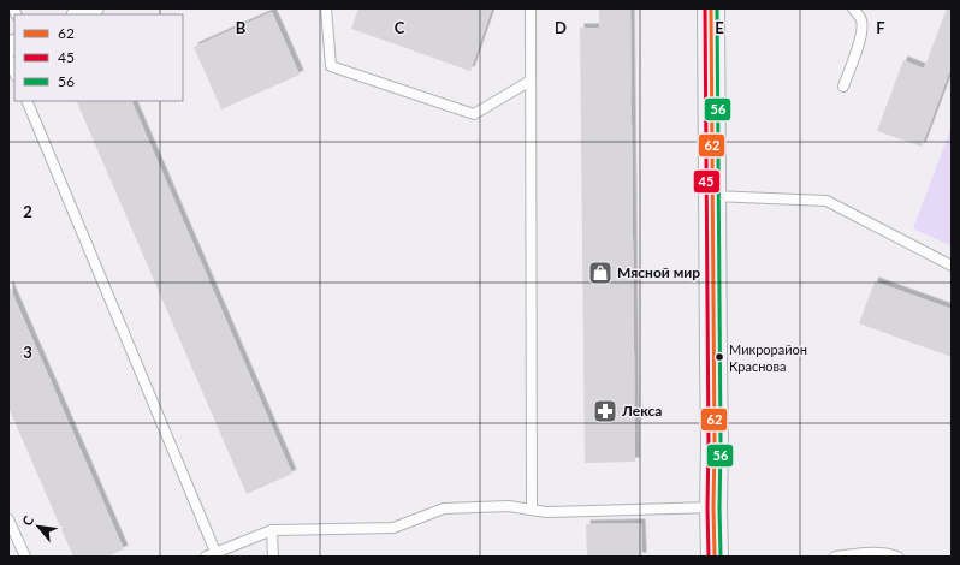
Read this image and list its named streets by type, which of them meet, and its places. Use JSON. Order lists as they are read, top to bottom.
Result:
{
  "places": {
    "shop": ["Мясной мир"],
    "other": ["Микрорайон Краснова"],
    "pharmacy": ["Лекса"]
  },
  "lines": ["transit line 62", "transit line 45", "transit line 56"],
  "legend": ["62", "45", "56"],
  "north": "top left",
  "grid": {
    "columns": [
      "B",
      "C",
      "D",
      "E",
      "F"
    ],
    "rows": ["2", "3"]
  }
}
